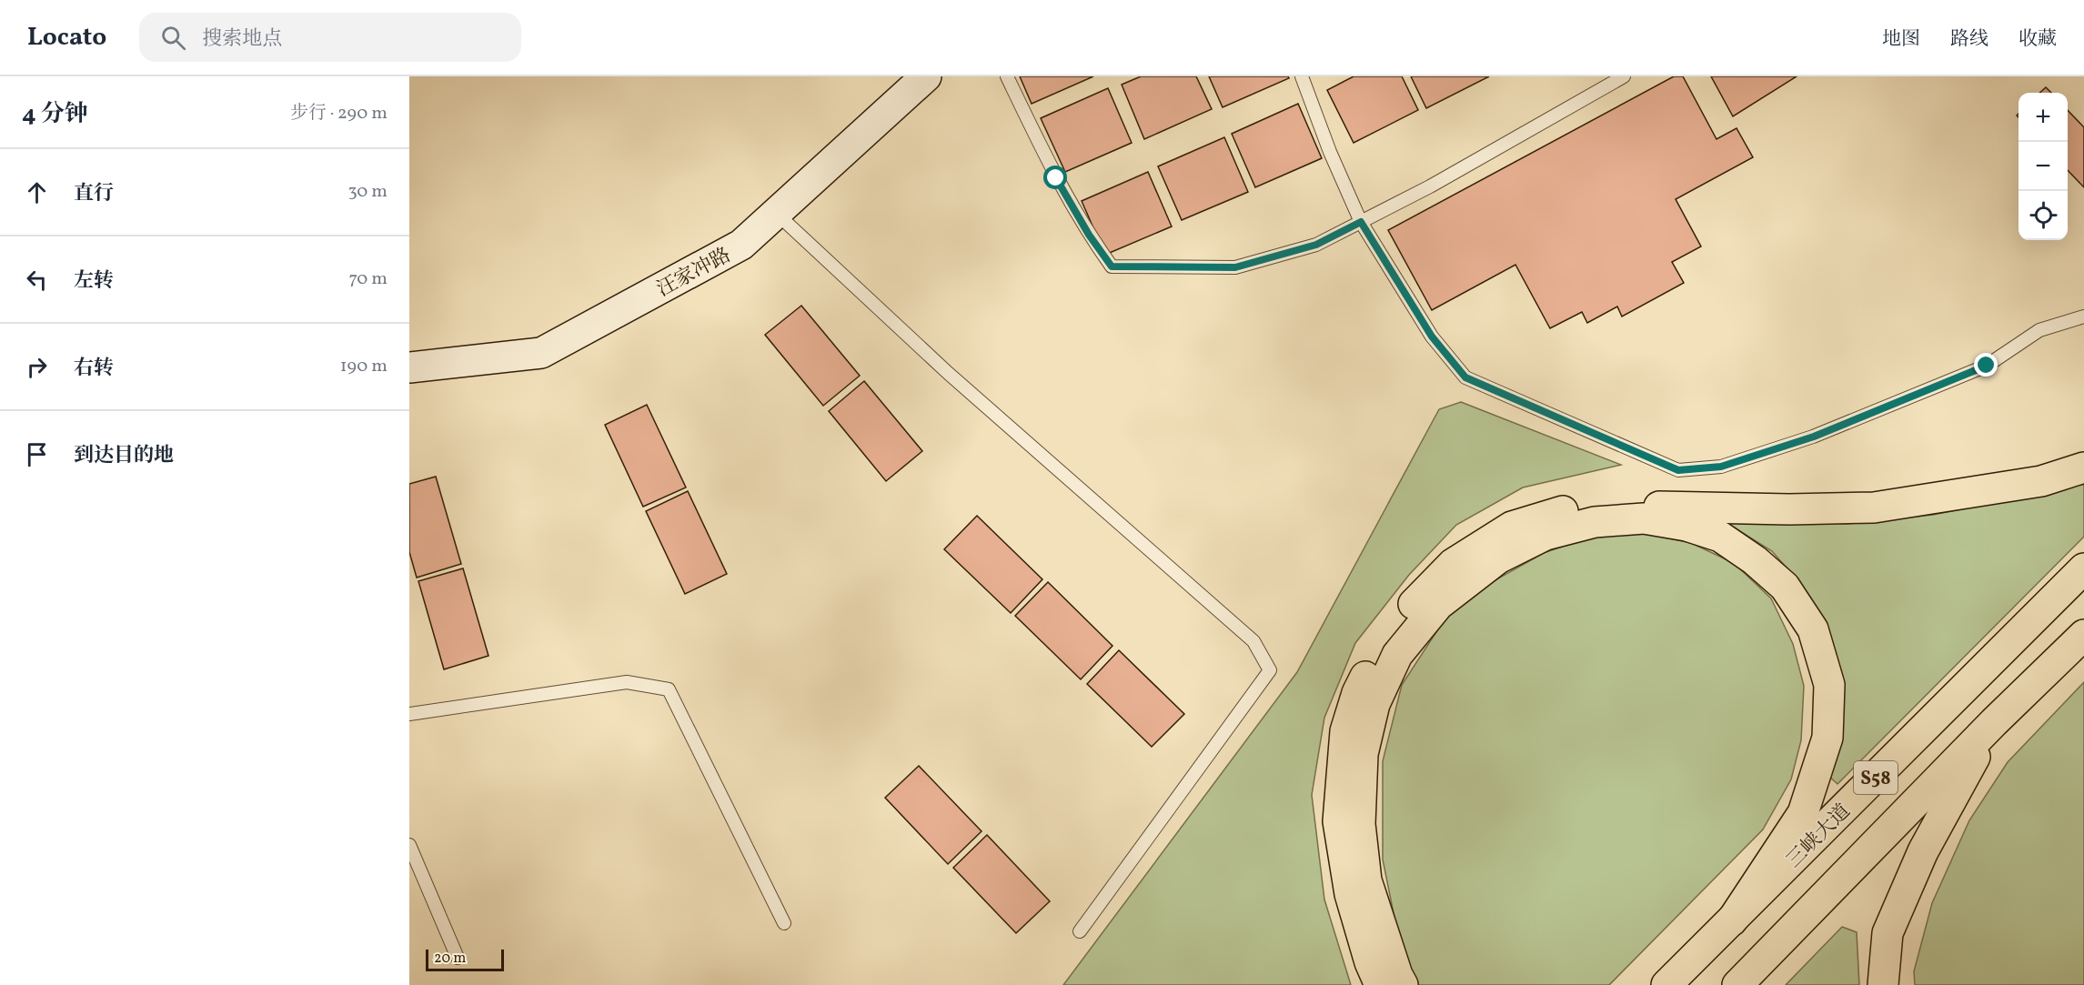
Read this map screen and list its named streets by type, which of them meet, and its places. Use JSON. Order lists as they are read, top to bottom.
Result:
{
  "streets": {
    "highway": ["S58", "三峡大道"],
    "street": ["汪家冲路"]
  },
  "scale_bar": "20 m",
  "page": {
    "header": "Locato",
    "search": "搜索地点",
    "nav": ["地图", "路线", "收藏"],
    "heading": ["4 分钟", "步行 · 290 m"],
    "map_buttons": ["+", "−"],
    "list": [
      ["直行", "30 m"],
      ["左转", "70 m"],
      ["右转", "190 m"],
      "到达目的地"
    ],
    "scale": "20 m"
  }
}
